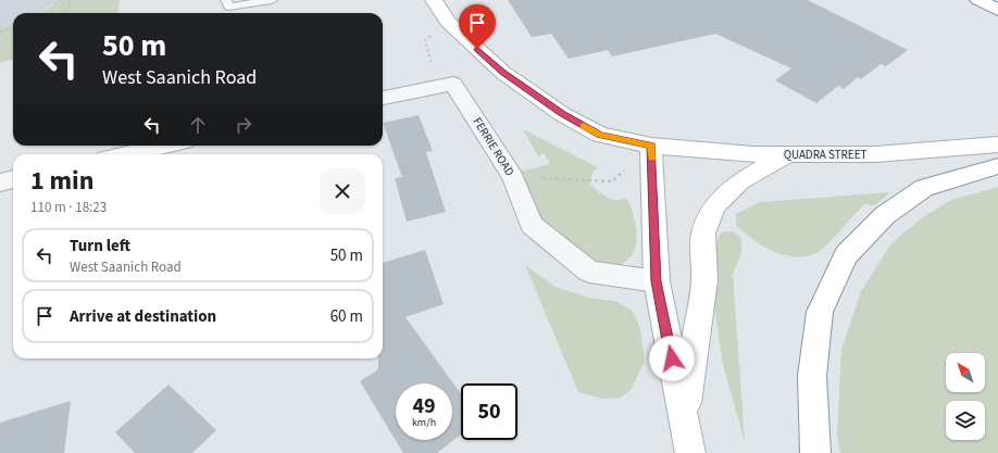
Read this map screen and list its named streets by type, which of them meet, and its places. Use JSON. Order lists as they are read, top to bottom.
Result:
{
  "streets": {
    "main road": ["QUADRA STREET"],
    "street": ["FERRIE ROAD"]
  },
  "north": "top left",
  "page": {
    "turn": ["50 m", "West Saanich Road"],
    "heading": ["1 min", "110 m · 18:23"],
    "list": [
      {
        "name": "Turn left",
        "note": "West Saanich Road",
        "value": "50 m"
      },
      {
        "name": "Arrive at destination",
        "value": "60 m"
      }
    ],
    "speed": "49 km/h",
    "limit": "50"
  }
}
